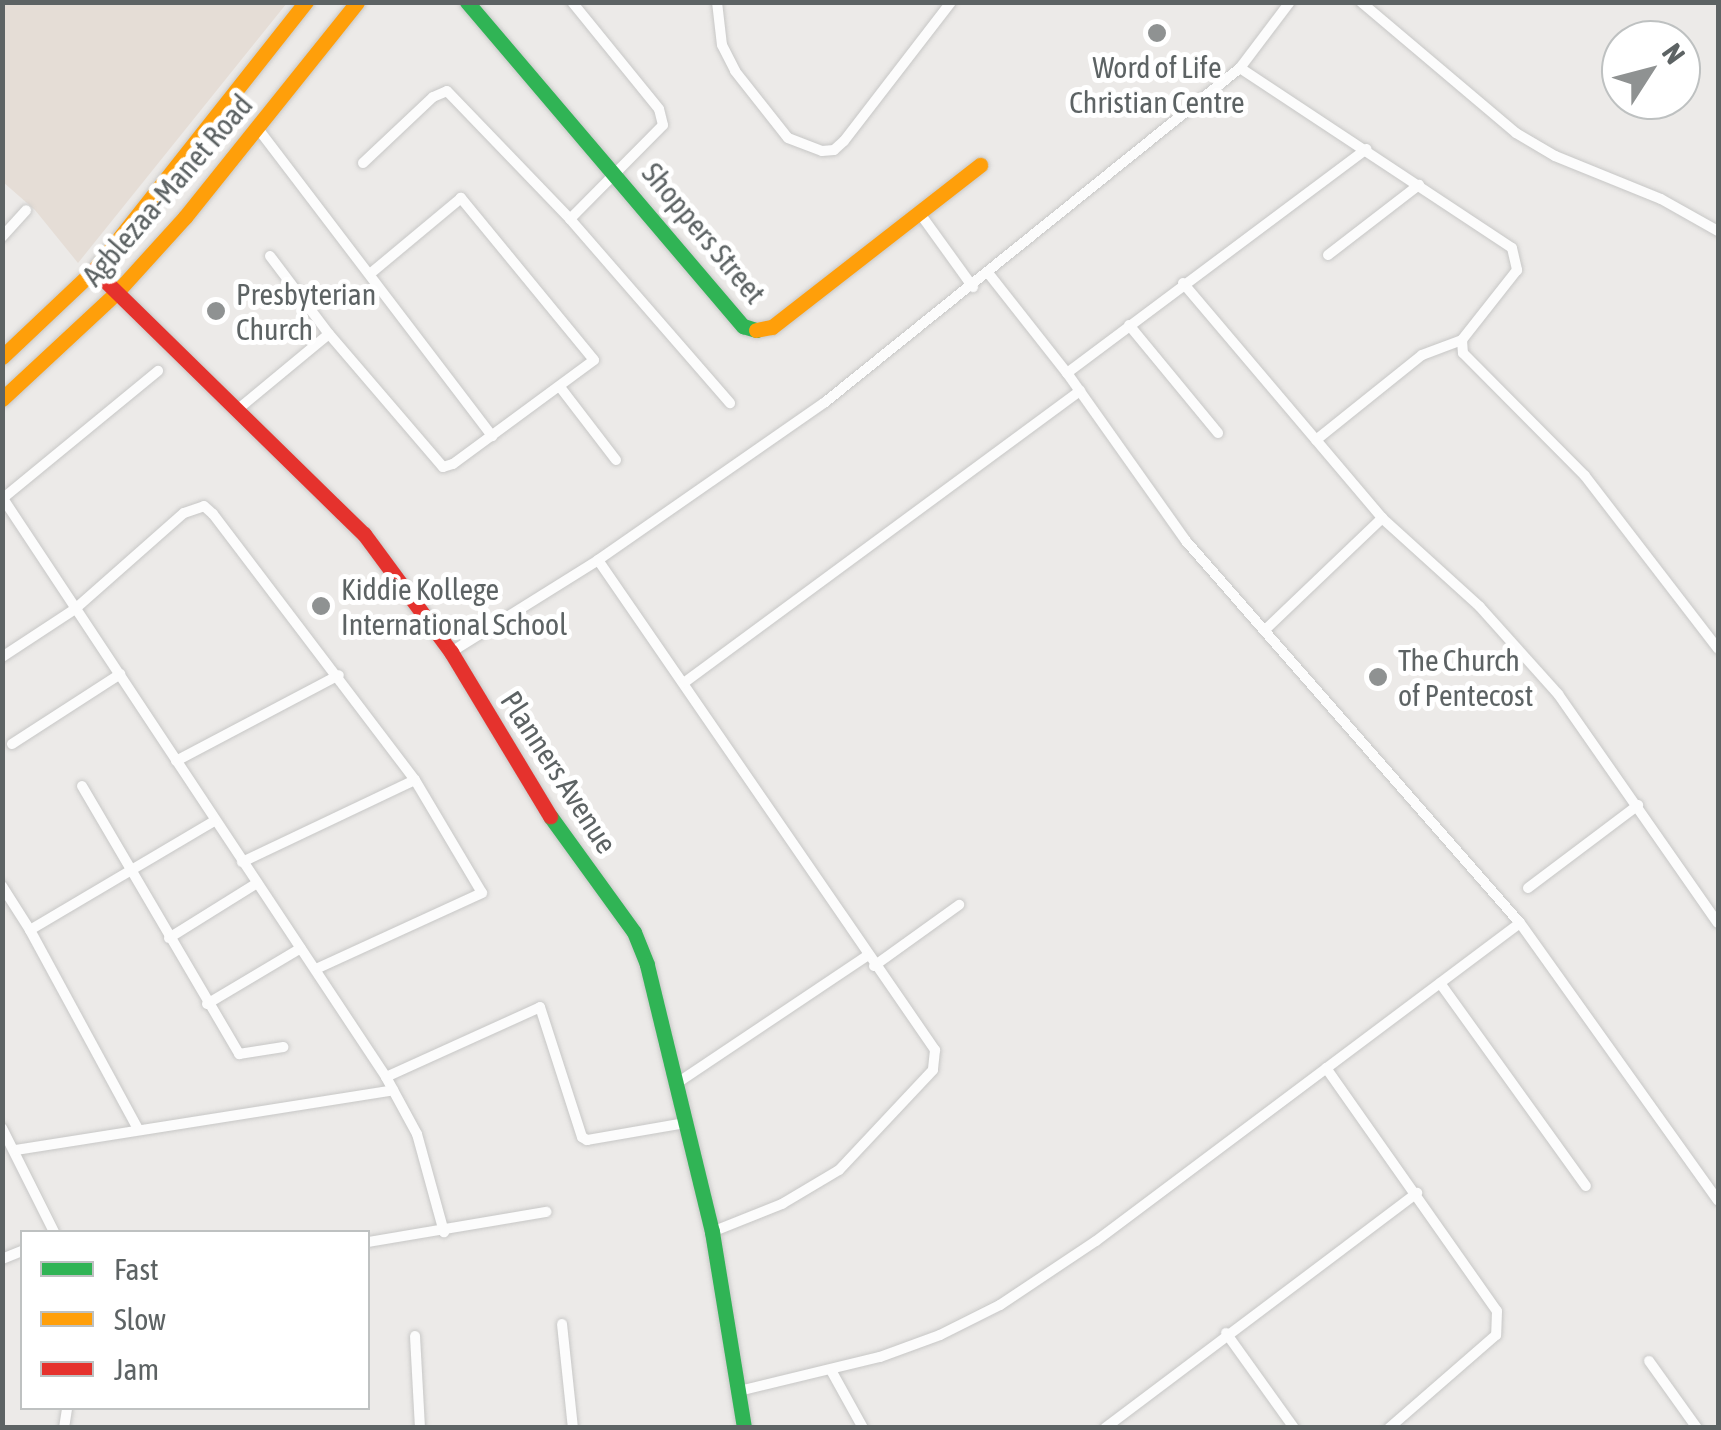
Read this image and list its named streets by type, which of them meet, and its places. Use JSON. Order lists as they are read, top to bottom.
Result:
{
  "streets": {
    "street": ["Agblezaa-Manet Road", "Shoppers Street", "Planners Avenue"]
  },
  "crossings": [
    ["Agblezaa-Manet Road", "Planners Avenue"]
  ],
  "places": [
    "Word of Life Christian Centre",
    "Presbyterian Church",
    "Kiddie Kollege International School",
    "The Church of Pentecost"
  ],
  "legend": ["Fast", "Slow", "Jam"],
  "north": "top right"
}
